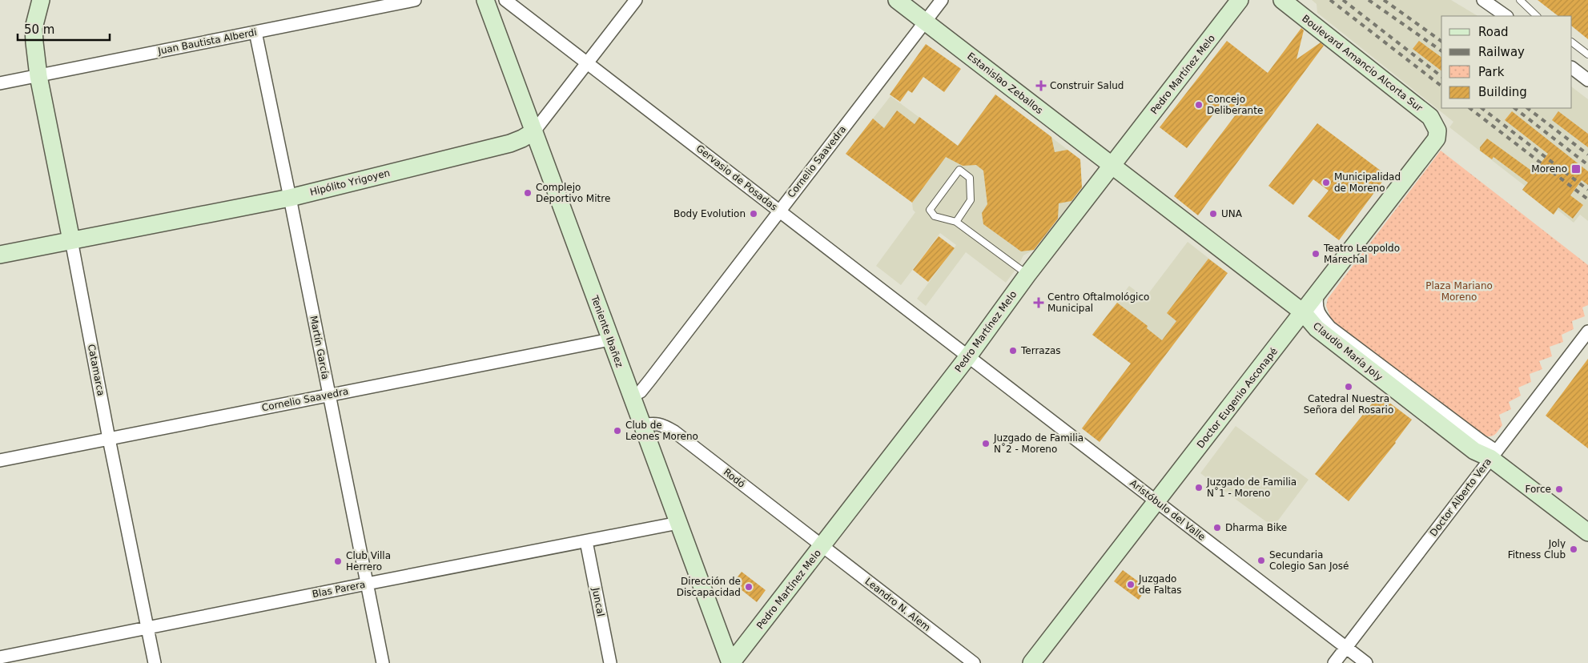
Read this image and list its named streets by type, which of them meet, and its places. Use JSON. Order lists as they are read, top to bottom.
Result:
{
  "streets": {
    "street": [
      "Juan Bautista Alberdi",
      "Boulevard Amancio Alcorta Sur",
      "Pedro Martínez Melo",
      "Estanislao Zeballos",
      "Cornelio Saavedra",
      "Gervasio de Posadas",
      "Hipólito Yrigoyen",
      "Teniente Ibañez",
      "Martín García",
      "Claudio María Joly",
      "Catamarca",
      "Doctor Eugenio Asconapé",
      "Rodó",
      "Doctor Alberto Vera",
      "Aristóbulo del Valle",
      "Blas Parera",
      "Juncal",
      "Leandro N. Alem"
    ]
  },
  "crossings": [
    ["Juan Bautista Alberdi", "Martín García"],
    ["Juan Bautista Alberdi", "Catamarca"],
    ["Boulevard Amancio Alcorta Sur", "Doctor Eugenio Asconapé"],
    ["Pedro Martínez Melo", "Estanislao Zeballos"],
    ["Pedro Martínez Melo", "Gervasio de Posadas"],
    ["Pedro Martínez Melo", "Teniente Ibañez"],
    ["Pedro Martínez Melo", "Claudio María Joly"],
    ["Pedro Martínez Melo", "Rodó"],
    ["Pedro Martínez Melo", "Aristóbulo del Valle"],
    ["Pedro Martínez Melo", "Leandro N. Alem"],
    ["Estanislao Zeballos", "Cornelio Saavedra"],
    ["Estanislao Zeballos", "Claudio María Joly"],
    ["Cornelio Saavedra", "Gervasio de Posadas"],
    ["Cornelio Saavedra", "Teniente Ibañez"],
    ["Cornelio Saavedra", "Martín García"],
    ["Cornelio Saavedra", "Catamarca"],
    ["Gervasio de Posadas", "Hipólito Yrigoyen"],
    ["Gervasio de Posadas", "Aristóbulo del Valle"],
    ["Hipólito Yrigoyen", "Teniente Ibañez"],
    ["Hipólito Yrigoyen", "Martín García"],
    ["Hipólito Yrigoyen", "Catamarca"],
    ["Teniente Ibañez", "Rodó"],
    ["Teniente Ibañez", "Blas Parera"],
    ["Martín García", "Blas Parera"],
    ["Claudio María Joly", "Doctor Eugenio Asconapé"],
    ["Claudio María Joly", "Doctor Alberto Vera"],
    ["Catamarca", "Blas Parera"],
    ["Doctor Eugenio Asconapé", "Aristóbulo del Valle"],
    ["Rodó", "Leandro N. Alem"],
    ["Doctor Alberto Vera", "Aristóbulo del Valle"],
    ["Blas Parera", "Juncal"]
  ],
  "parks": ["Plaza Mariano Moreno"],
  "places": {
    "health": ["Construir Salud", "Centro Oftalmológico Municipal"],
    "other": [
      "Concejo Deliberante",
      "Municipalidad de Moreno",
      "Complejo Deportivo Mitre",
      "Body Evolution",
      "UNA",
      "Teatro Leopoldo Marechal",
      "Terrazas",
      "Catedral Nuestra Señora del Rosario",
      "Club de Leones Moreno",
      "Juzgado de Familia N˚2 - Moreno",
      "Juzgado de Familia N˚1 - Moreno",
      "Force",
      "Dharma Bike",
      "Joly Fitness Club",
      "Secundaria Colegio San José",
      "Club Villa Herrero",
      "Juzgado de Faltas",
      "Dirección de Discapacidad"
    ],
    "transit": ["Moreno"]
  },
  "legend": [
    "Road",
    "Railway",
    "Park",
    "Building"
  ],
  "scale_bar": "50 m"
}
